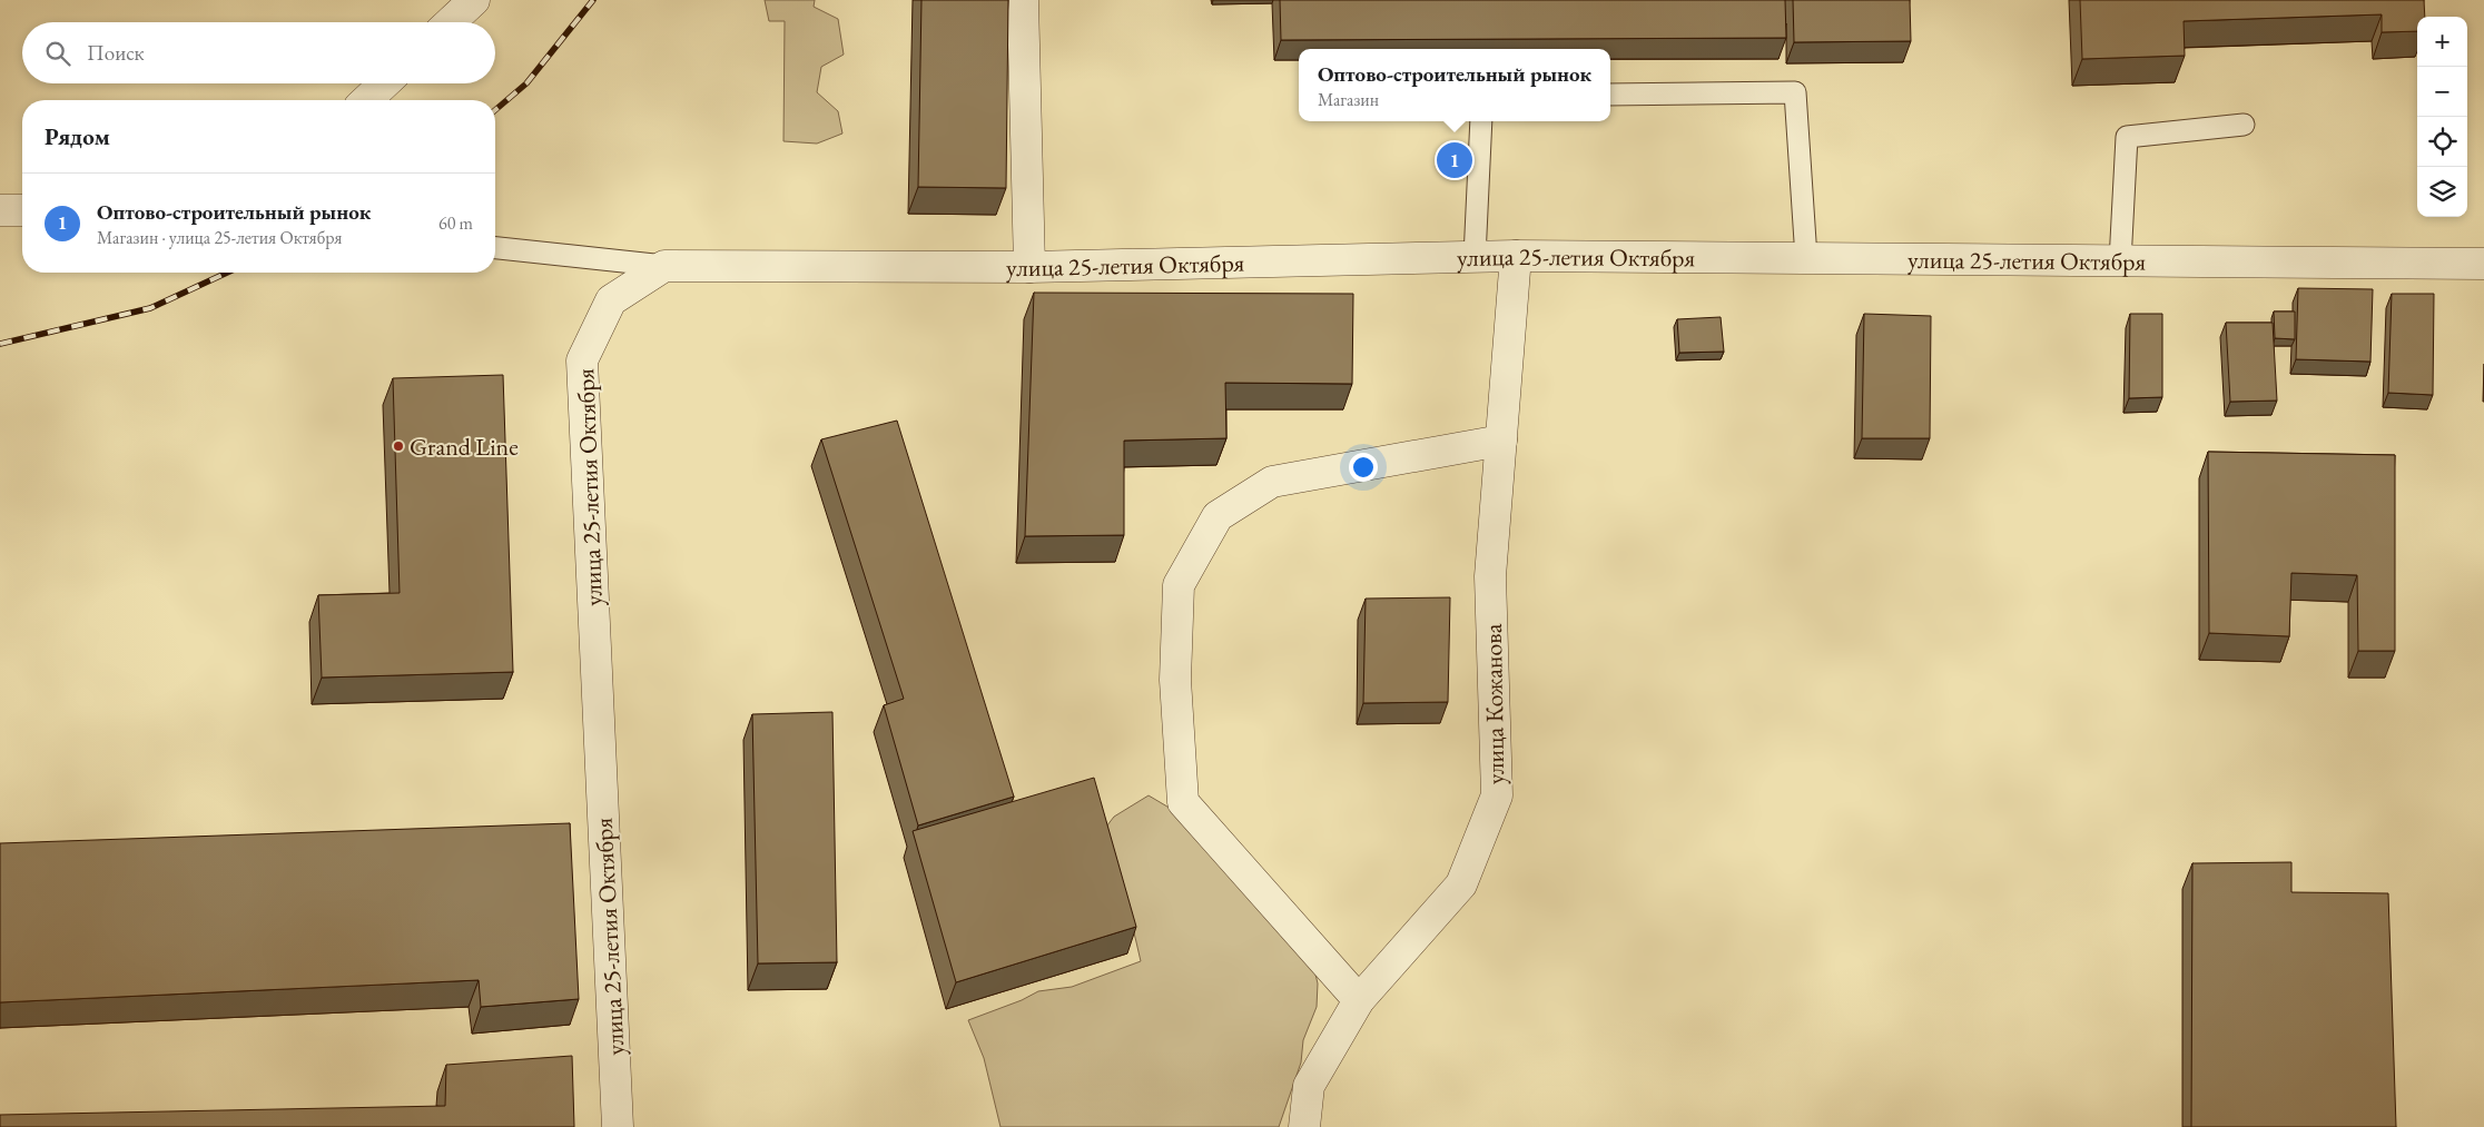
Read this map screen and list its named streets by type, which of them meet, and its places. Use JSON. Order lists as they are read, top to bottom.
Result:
{
  "streets": {
    "street": ["улица 25-летия Октября", "улица Кожанова"]
  },
  "crossings": [
    ["улица 25-летия Октября", "улица Кожанова"]
  ],
  "places": ["Grand Line"],
  "page": {
    "map_buttons": ["+", "−"],
    "search": "Поиск",
    "popup": ["Оптово-строительный рынок", "Магазин"],
    "heading": "Рядом",
    "pins": "1",
    "list": [
      {
        "mark": "1",
        "name": "Оптово-строительный рынок",
        "note": "Магазин · улица 25-летия Октября",
        "value": "60 m"
      }
    ]
  }
}
